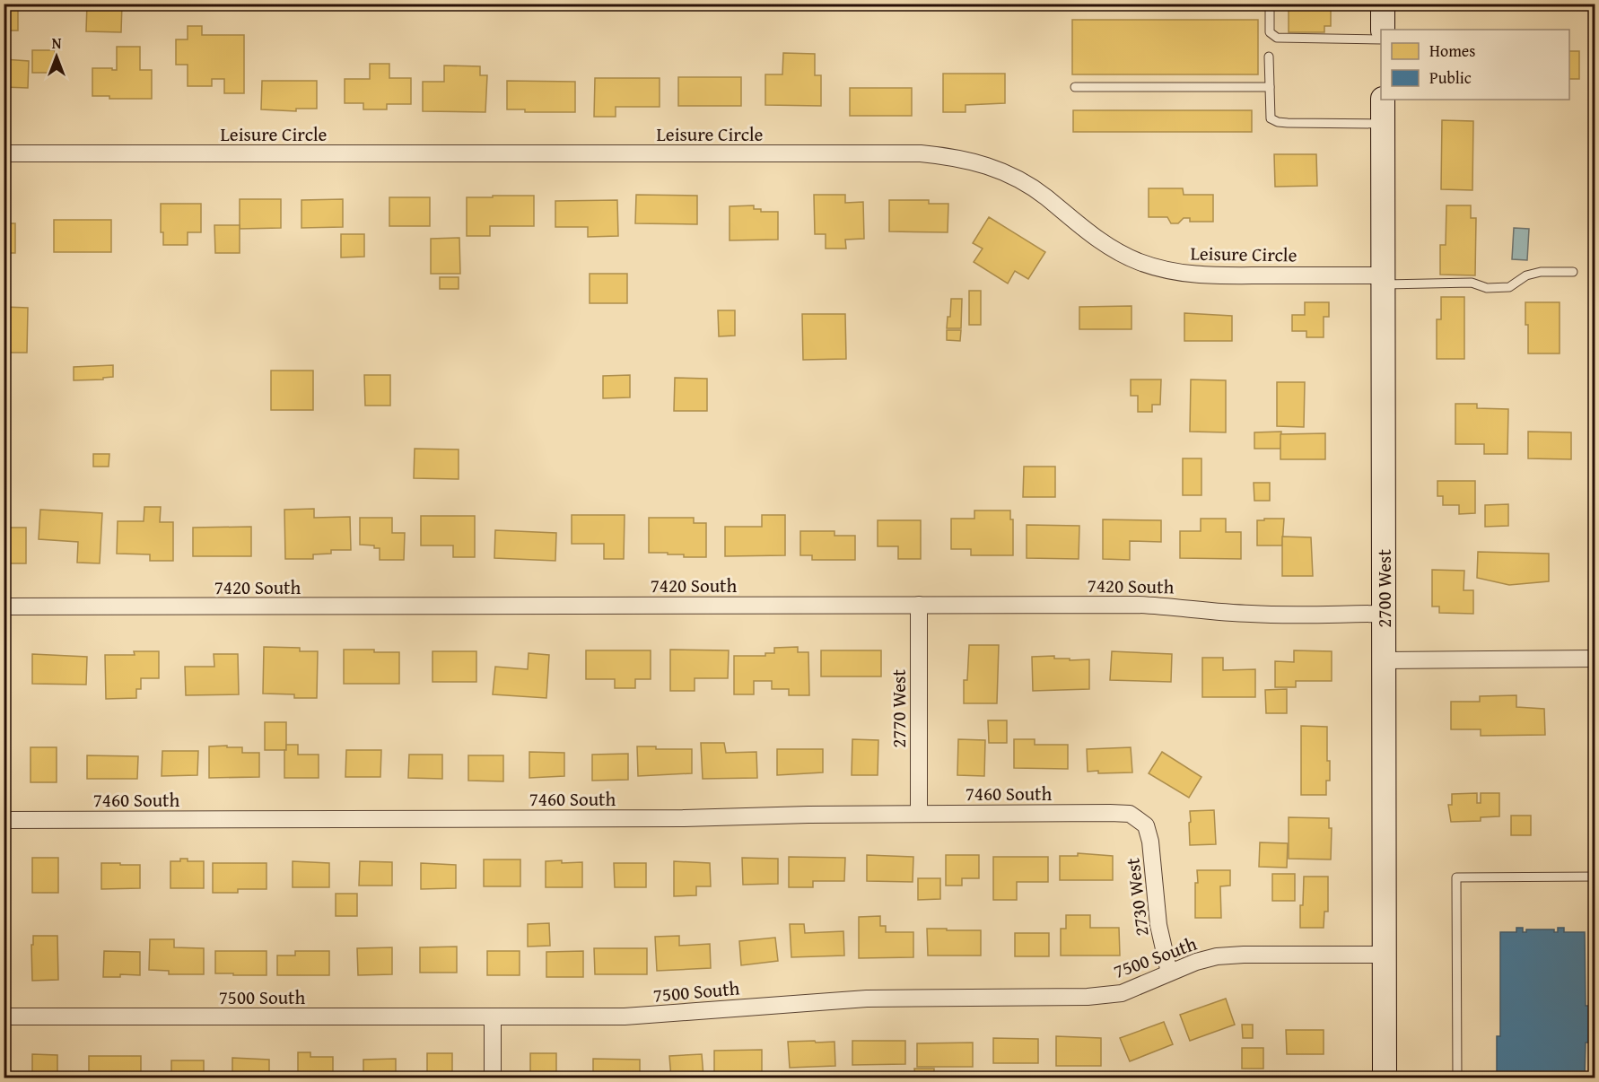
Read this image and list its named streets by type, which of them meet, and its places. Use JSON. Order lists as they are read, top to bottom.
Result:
{
  "streets": {
    "main road": ["2700 West"],
    "street": [
      "Leisure Circle",
      "7420 South",
      "2770 West",
      "7460 South",
      "2730 West",
      "7500 South"
    ]
  },
  "crossings": [
    ["Leisure Circle", "2700 West"],
    ["7420 South", "2700 West"],
    ["7420 South", "2770 West"],
    ["2700 West", "7500 South"],
    ["2770 West", "7460 South"],
    ["7460 South", "2730 West"],
    ["2730 West", "7500 South"]
  ],
  "legend": ["Homes", "Public"],
  "north": "top"
}
